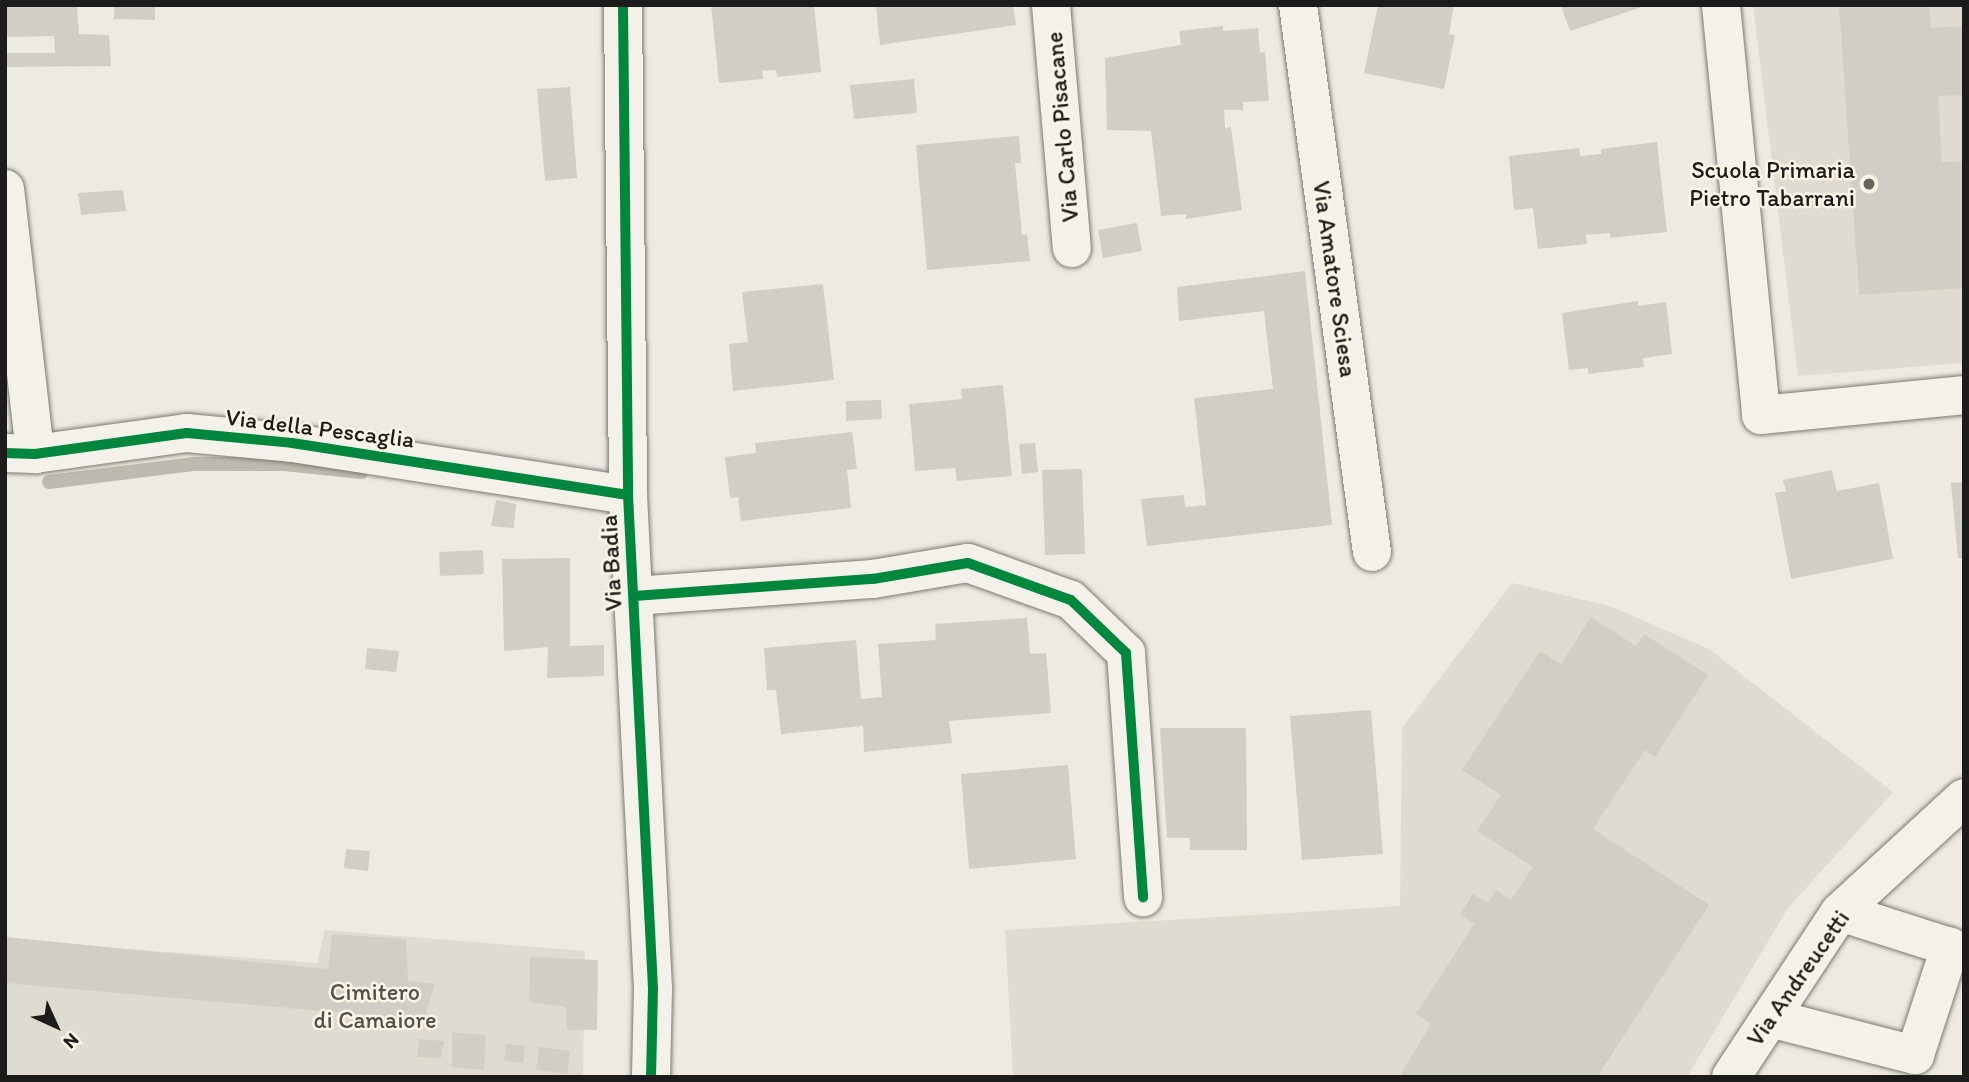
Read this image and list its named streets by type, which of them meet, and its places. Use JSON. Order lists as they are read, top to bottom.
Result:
{
  "streets": {
    "street": [
      "Via Carlo Pisacane",
      "Via Amatore Sciesa",
      "Via della Pescaglia",
      "Via Badia",
      "Via Andreucetti"
    ]
  },
  "crossings": [
    ["Via della Pescaglia", "Via Badia"]
  ],
  "parks": ["Cimitero di Camaiore"],
  "places": ["Scuola Primaria Pietro Tabarrani"],
  "north": "bottom right"
}
